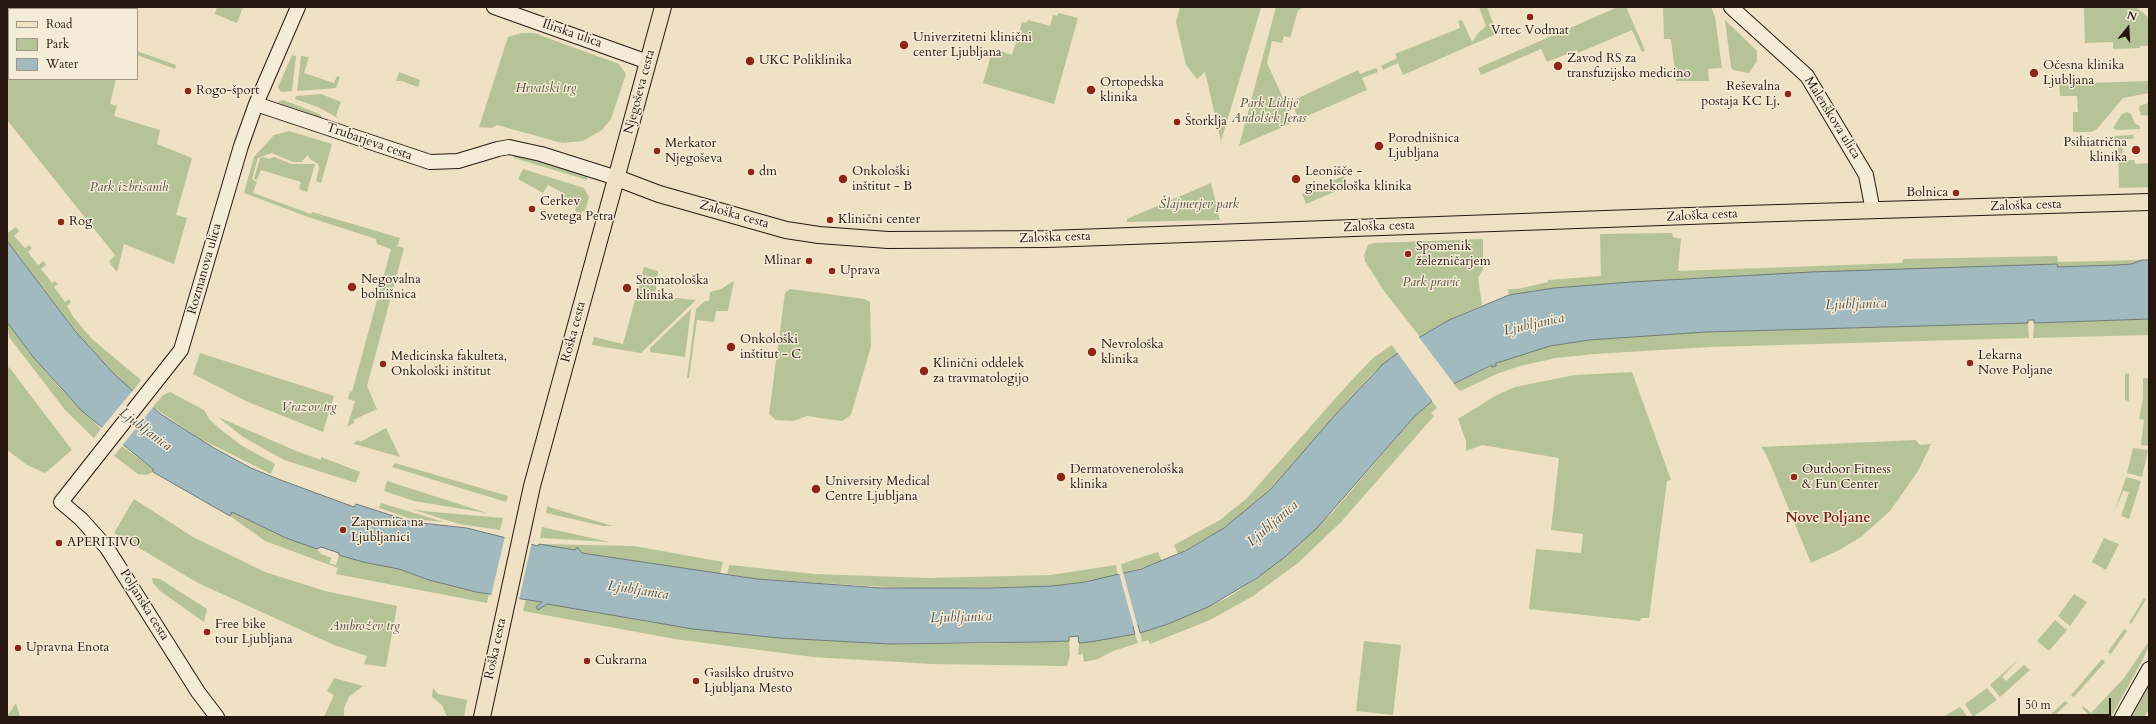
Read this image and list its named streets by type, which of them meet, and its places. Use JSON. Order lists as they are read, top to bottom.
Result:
{
  "streets": {
    "main road": ["Njegoševa cesta", "Zaloška cesta", "Roška cesta"],
    "street": [
      "Ilirska ulica",
      "Malenškova ulica",
      "Trubarjeva cesta",
      "Rozmanova ulica",
      "Poljanska cesta"
    ]
  },
  "crossings": [
    ["Ilirska ulica", "Njegoševa cesta"],
    ["Njegoševa cesta", "Trubarjeva cesta"],
    ["Njegoševa cesta", "Zaloška cesta"],
    ["Njegoševa cesta", "Roška cesta"],
    ["Malenškova ulica", "Zaloška cesta"],
    ["Trubarjeva cesta", "Zaloška cesta"],
    ["Trubarjeva cesta", "Rozmanova ulica"],
    ["Trubarjeva cesta", "Roška cesta"],
    ["Zaloška cesta", "Roška cesta"],
    ["Rozmanova ulica", "Poljanska cesta"]
  ],
  "districts": ["Nove Poljane"],
  "water": ["Ljubljanica"],
  "parks": [
    "Hrvatski trg",
    "Park Lidije Andolšek Jeras",
    "Park izbrisanih",
    "Šlajmerjev park",
    "Park pravic",
    "Vrazov trg",
    "Ambrožev trg"
  ],
  "places": [
    "Vrtec Vodmat",
    "Univerzitetni klinični center Ljubljana",
    "UKC Poliklinika",
    "Zavod RS za transfuzijsko medicino",
    "Očesna klinika Ljubljana",
    "Ortopedska klinika",
    "Rogo-šport",
    "Reševalna postaja KC Lj.",
    "Štorklja",
    "Porodnišnica Ljubljana",
    "Psihiatrična klinika",
    "Merkator Njegoševa",
    "dm",
    "Onkološki inštitut - B",
    "Leonišče - ginekološka klinika",
    "Bolnica",
    "Cerkev Svetega Petra",
    "Klinični center",
    "Rog",
    "Spomenik železničarjem",
    "Mlinar",
    "Uprava",
    "Negovalna bolnišnica",
    "Stomatološka klinika",
    "Onkološki inštitut - C",
    "Nevrološka klinika",
    "Lekarna Nove Poljane",
    "Medicinska fakulteta, Onkološki inštitut",
    "Klinični oddelek za travmatologijo",
    "Dermatovenerološka klinika",
    "Outdoor Fitness & Fun Center",
    "University Medical Centre Ljubljana",
    "Zapornica na Ljubljanici",
    "APERITIVO",
    "Free bike tour Ljubljana",
    "Upravna Enota",
    "Cukrarna",
    "Gasilsko društvo Ljubljana Mesto"
  ],
  "legend": ["Road", "Park", "Water"],
  "scale_bar": "50 m",
  "north": "top"
}
